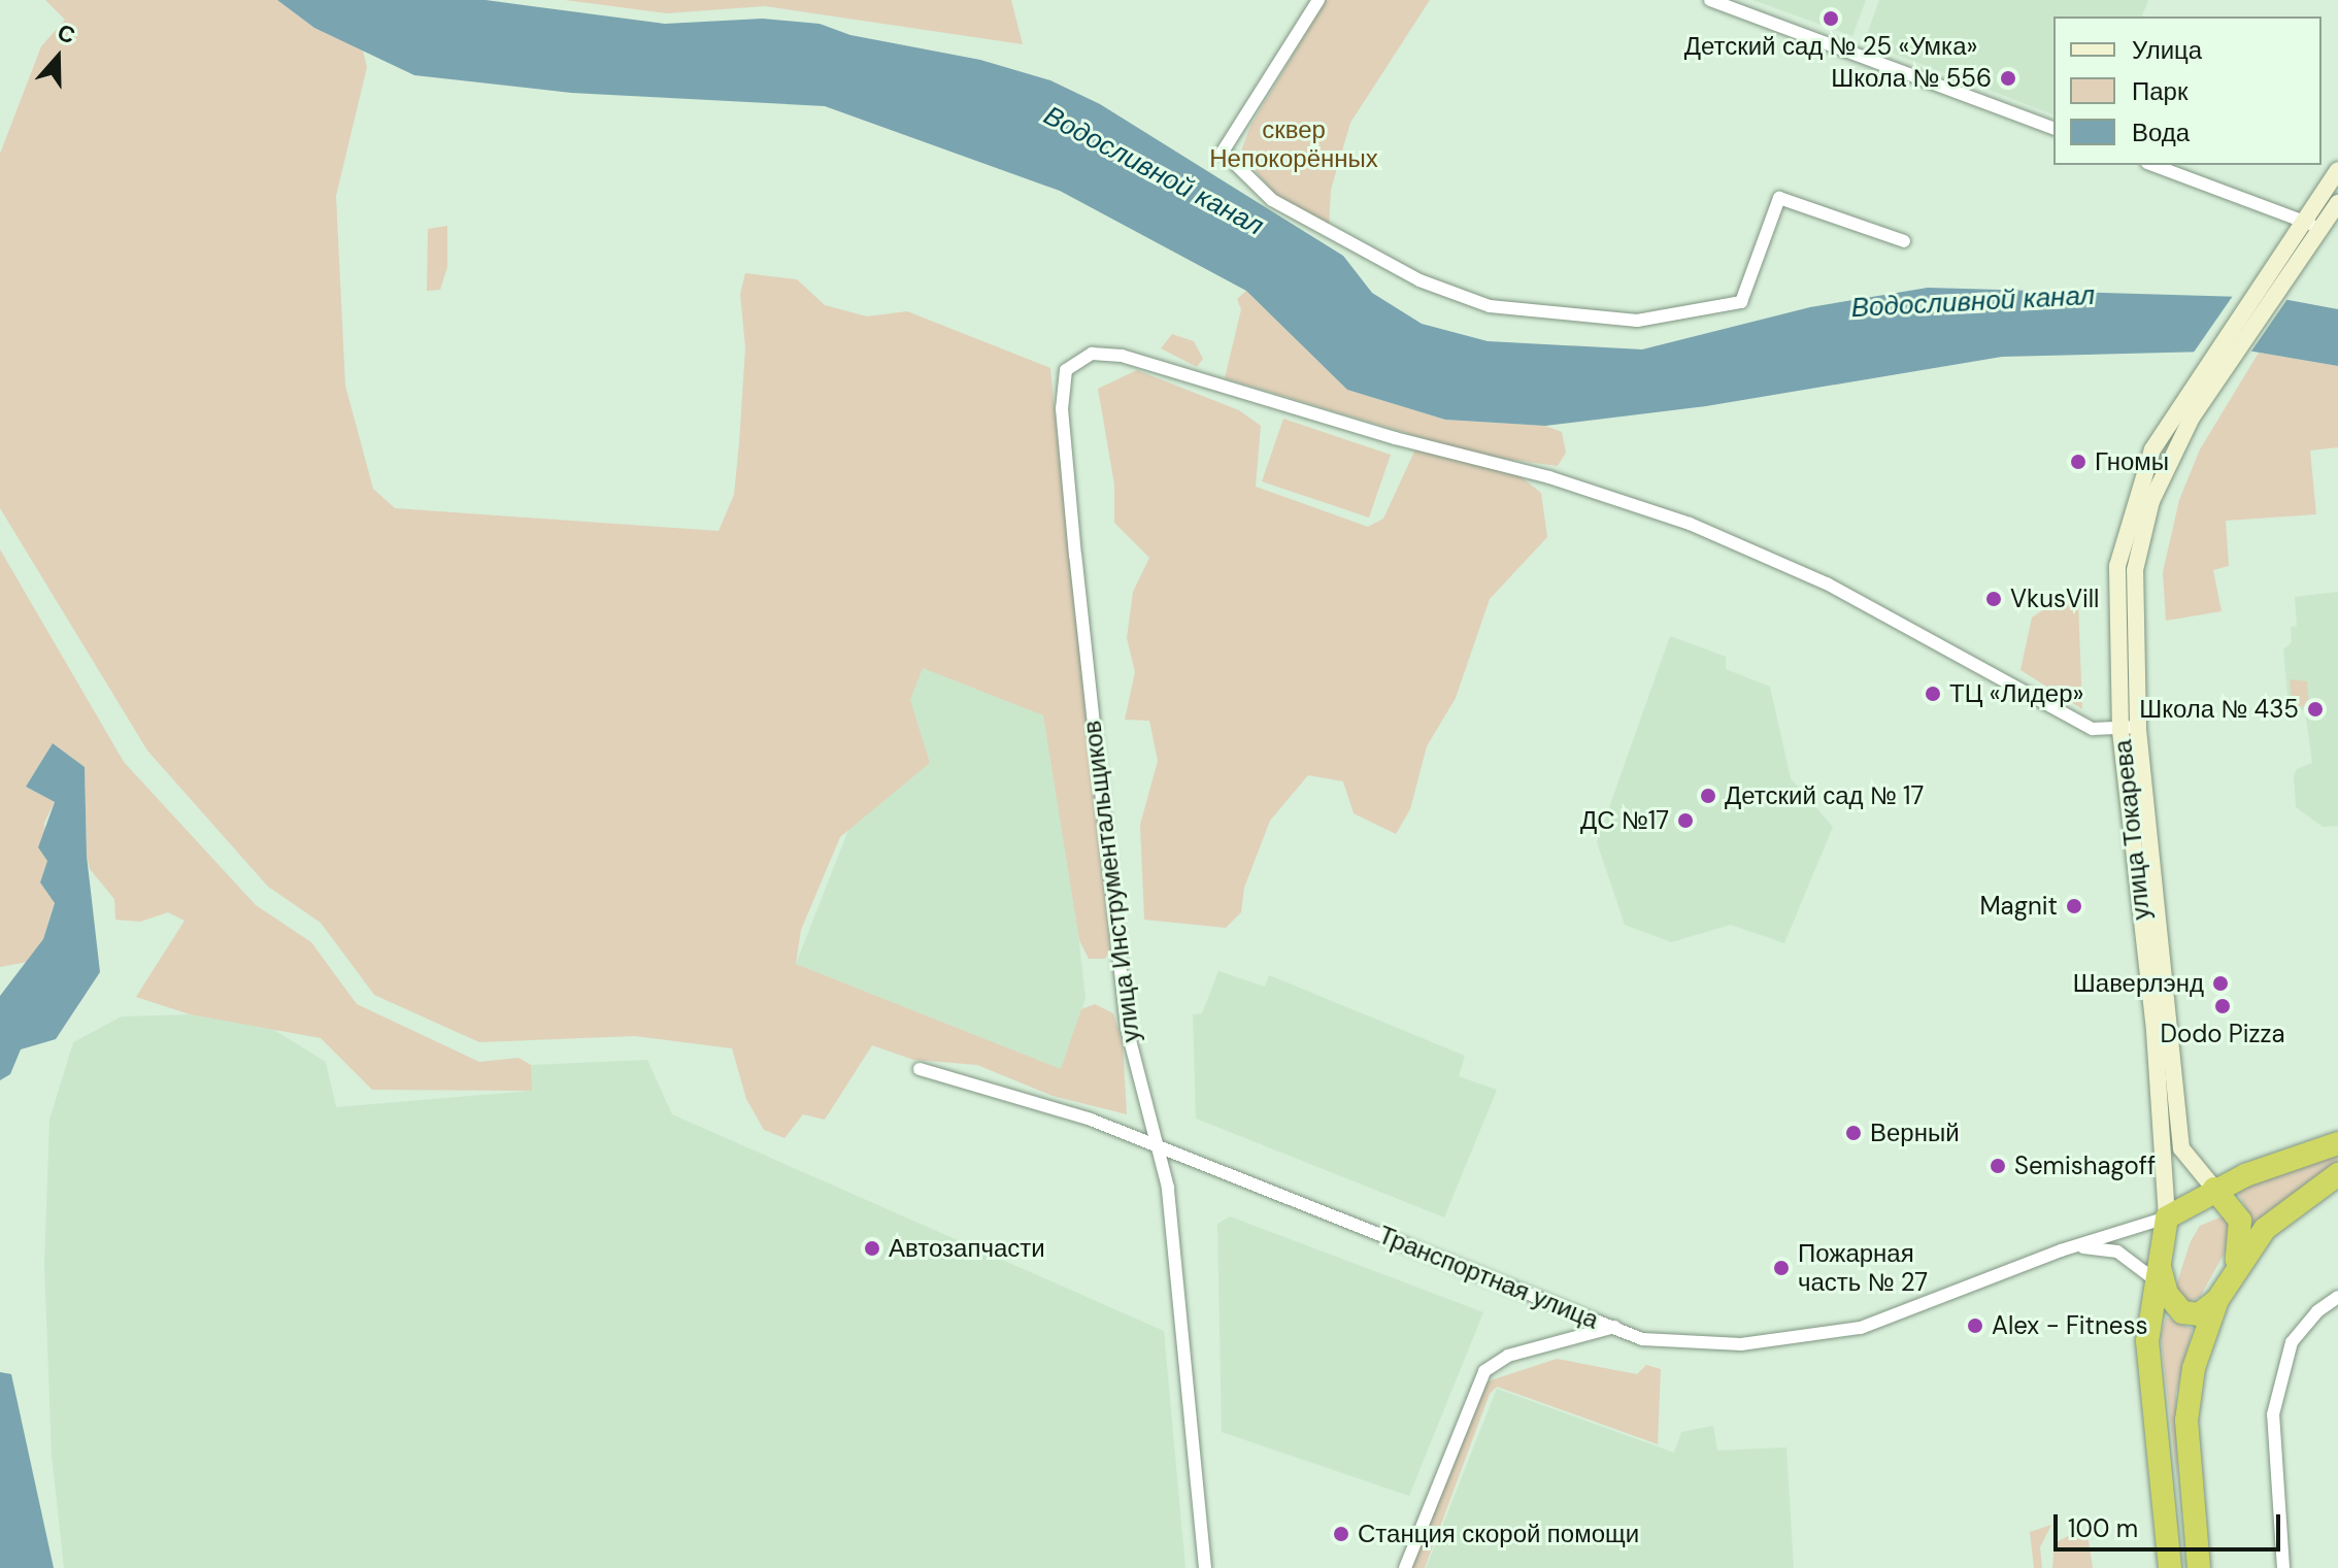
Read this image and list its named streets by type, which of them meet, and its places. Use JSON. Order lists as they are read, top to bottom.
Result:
{
  "streets": {
    "main road": ["улица Токарева"],
    "street": ["улица Инструментальщиков", "Транспортная улица"]
  },
  "crossings": [
    ["улица Токарева", "улица Инструментальщиков"],
    ["улица Токарева", "Транспортная улица"],
    ["улица Инструментальщиков", "Транспортная улица"]
  ],
  "water": ["Водосливной канал"],
  "parks": ["сквер Непокорённых"],
  "places": [
    "Детский сад № 25 «Умка»",
    "Школа № 556",
    "Гномы",
    "VkusVill",
    "ТЦ «Лидер»",
    "Школа № 435",
    "Детский сад № 17",
    "ДС №17",
    "Magnit",
    "Шаверлэнд",
    "Dodo Pizza",
    "Верный",
    "Semishagoff",
    "Автозапчасти",
    "Пожарная часть № 27",
    "Alex - Fitness",
    "Станция скорой помощи"
  ],
  "legend": ["Улица", "Парк", "Вода"],
  "scale_bar": "100 m",
  "north": "top"
}
